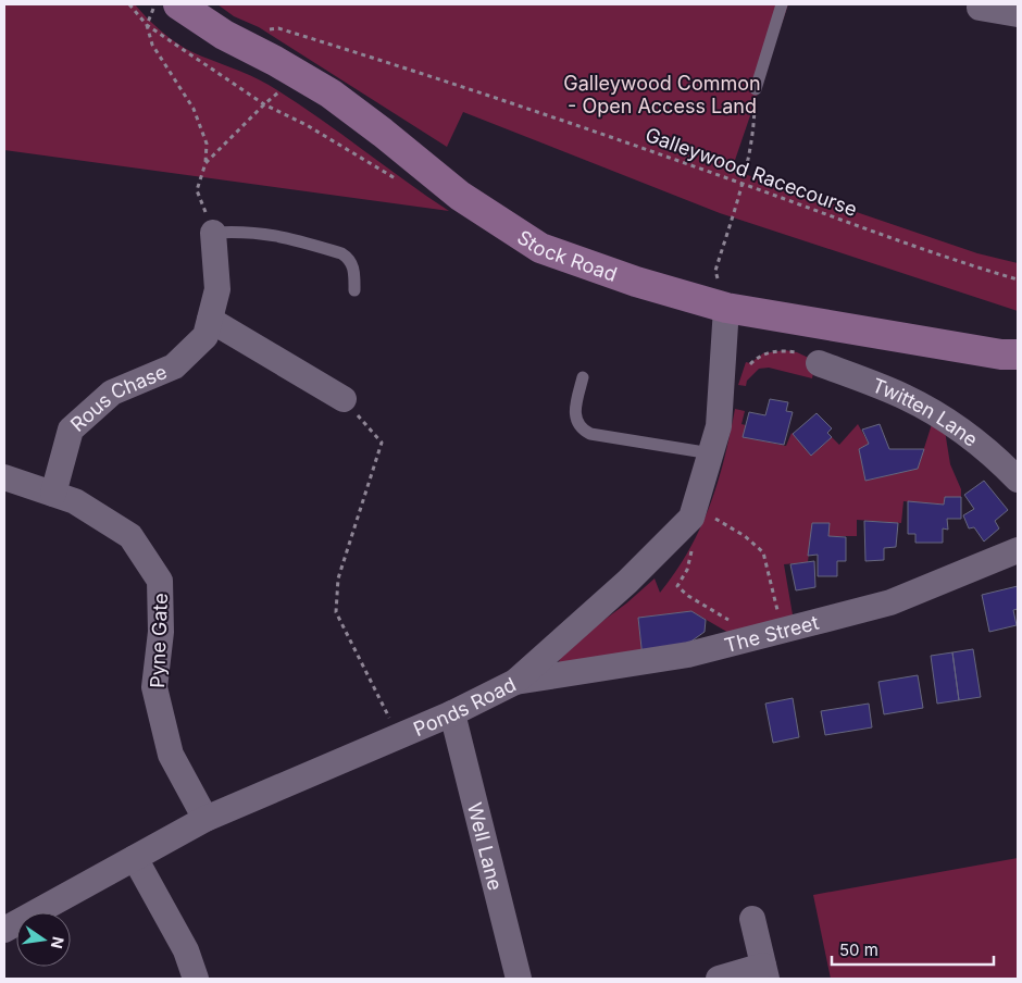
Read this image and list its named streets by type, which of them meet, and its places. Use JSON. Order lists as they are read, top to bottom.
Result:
{
  "streets": {
    "main road": ["Stock Road"],
    "street": [
      "Rous Chase",
      "Twitten Lane",
      "The Street",
      "Pyne Gate",
      "Ponds Road",
      "Well Lane"
    ],
    "path": ["Galleywood Racecourse"]
  },
  "crossings": [
    ["Galleywood Racecourse", "Stock Road"],
    ["Stock Road", "Ponds Road"],
    ["Rous Chase", "Pyne Gate"],
    ["The Street", "Ponds Road"],
    ["Pyne Gate", "Ponds Road"],
    ["Ponds Road", "Well Lane"]
  ],
  "parks": ["Galleywood Common - Open Access Land"],
  "scale_bar": "50 m",
  "north": "right"
}
